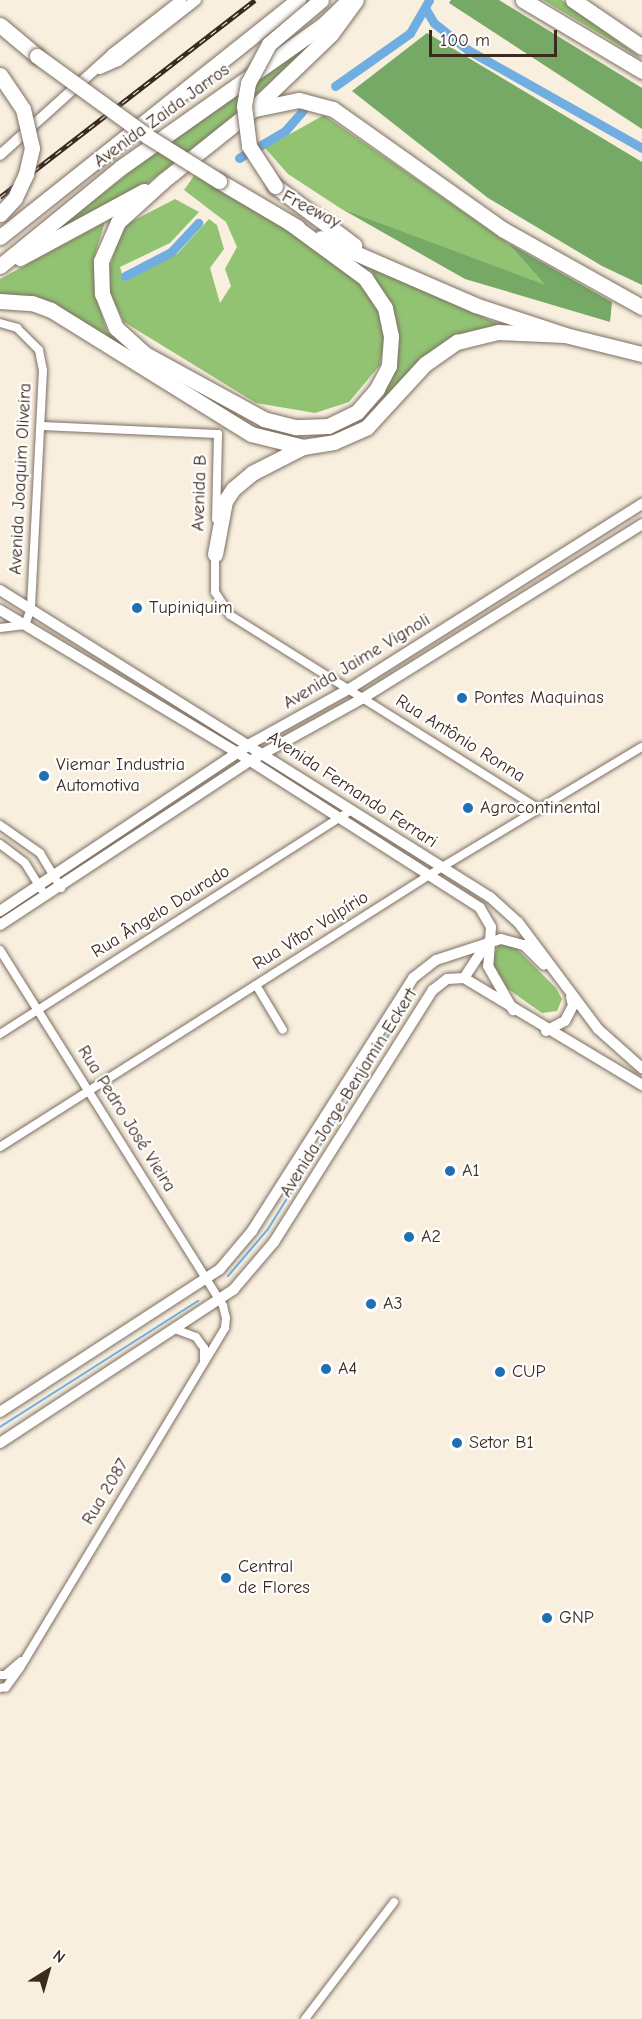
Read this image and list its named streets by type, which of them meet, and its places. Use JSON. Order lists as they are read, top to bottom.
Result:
{
  "streets": {
    "highway": ["Avenida Zaida Jarros", "Freeway"],
    "street": [
      "Avenida Joaquim Oliveira",
      "Avenida B",
      "Avenida Jaime Vignoli",
      "Rua Antônio Ronna",
      "Avenida Fernando Ferrari",
      "Rua Ângelo Dourado",
      "Rua Vítor Valpírio",
      "Avenida Jorge Benjamin Eckert",
      "Rua Pedro José Vieira",
      "Rua 2087"
    ]
  },
  "crossings": [
    ["Avenida Joaquim Oliveira", "Avenida B"],
    ["Avenida Joaquim Oliveira", "Avenida Fernando Ferrari"],
    ["Avenida B", "Avenida Jaime Vignoli"],
    ["Avenida B", "Rua Antônio Ronna"],
    ["Avenida Jaime Vignoli", "Rua Antônio Ronna"],
    ["Avenida Jaime Vignoli", "Avenida Fernando Ferrari"],
    ["Rua Antônio Ronna", "Rua Vítor Valpírio"],
    ["Avenida Fernando Ferrari", "Rua Ângelo Dourado"],
    ["Avenida Fernando Ferrari", "Rua Vítor Valpírio"],
    ["Avenida Fernando Ferrari", "Avenida Jorge Benjamin Eckert"],
    ["Rua Ângelo Dourado", "Rua Pedro José Vieira"],
    ["Rua Vítor Valpírio", "Rua Pedro José Vieira"],
    ["Avenida Jorge Benjamin Eckert", "Rua Pedro José Vieira"],
    ["Avenida Jorge Benjamin Eckert", "Rua 2087"],
    ["Rua Pedro José Vieira", "Rua 2087"]
  ],
  "places": [
    "Tupiniquim",
    "Pontes Maquinas",
    "Viemar Industria Automotiva",
    "Agrocontinental",
    "A1",
    "A2",
    "A3",
    "A4",
    "CUP",
    "Setor B1",
    "Central de Flores",
    "GNP"
  ],
  "scale_bar": "100 m",
  "north": "top right"
}
